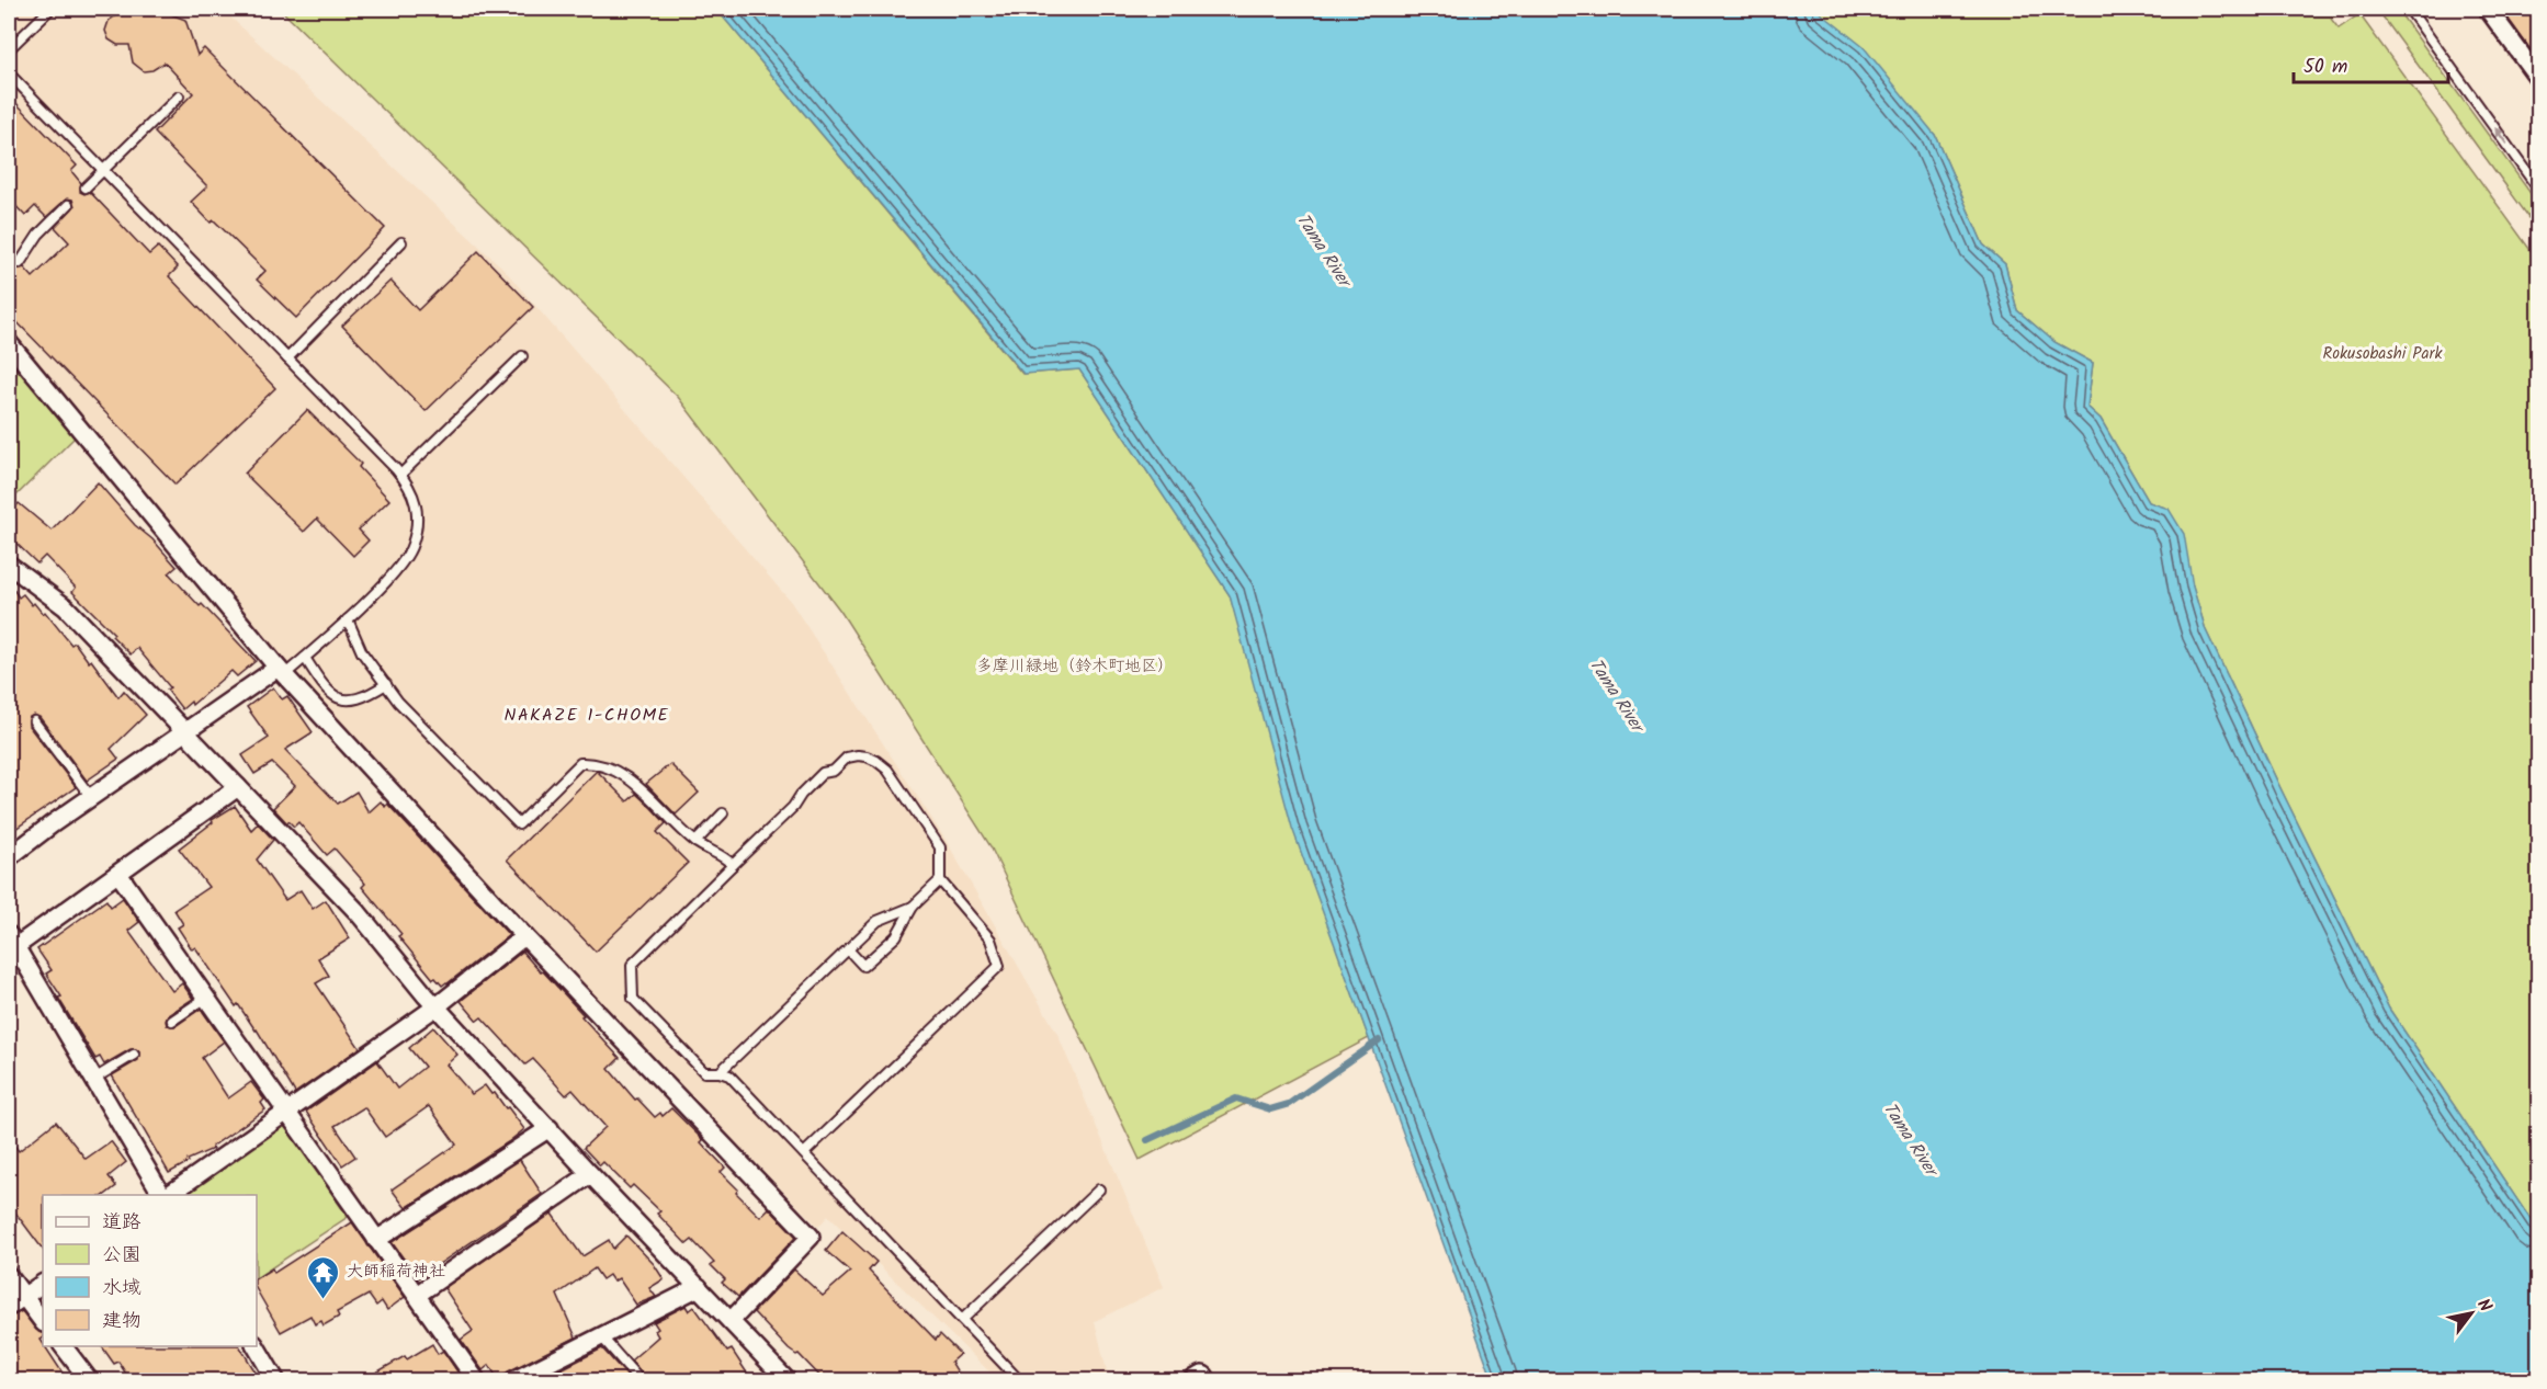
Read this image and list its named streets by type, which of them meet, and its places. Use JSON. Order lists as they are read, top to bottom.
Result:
{
  "districts": ["NAKAZE 1-CHOME"],
  "water": ["Tama River"],
  "parks": ["Rokusobashi Park", "多摩川緑地（鈴木町地区）"],
  "places": {
    "temple": ["大師稲荷神社"]
  },
  "legend": [
    "道路",
    "公園",
    "水域",
    "建物"
  ],
  "scale_bar": "50 m",
  "north": "top right"
}
